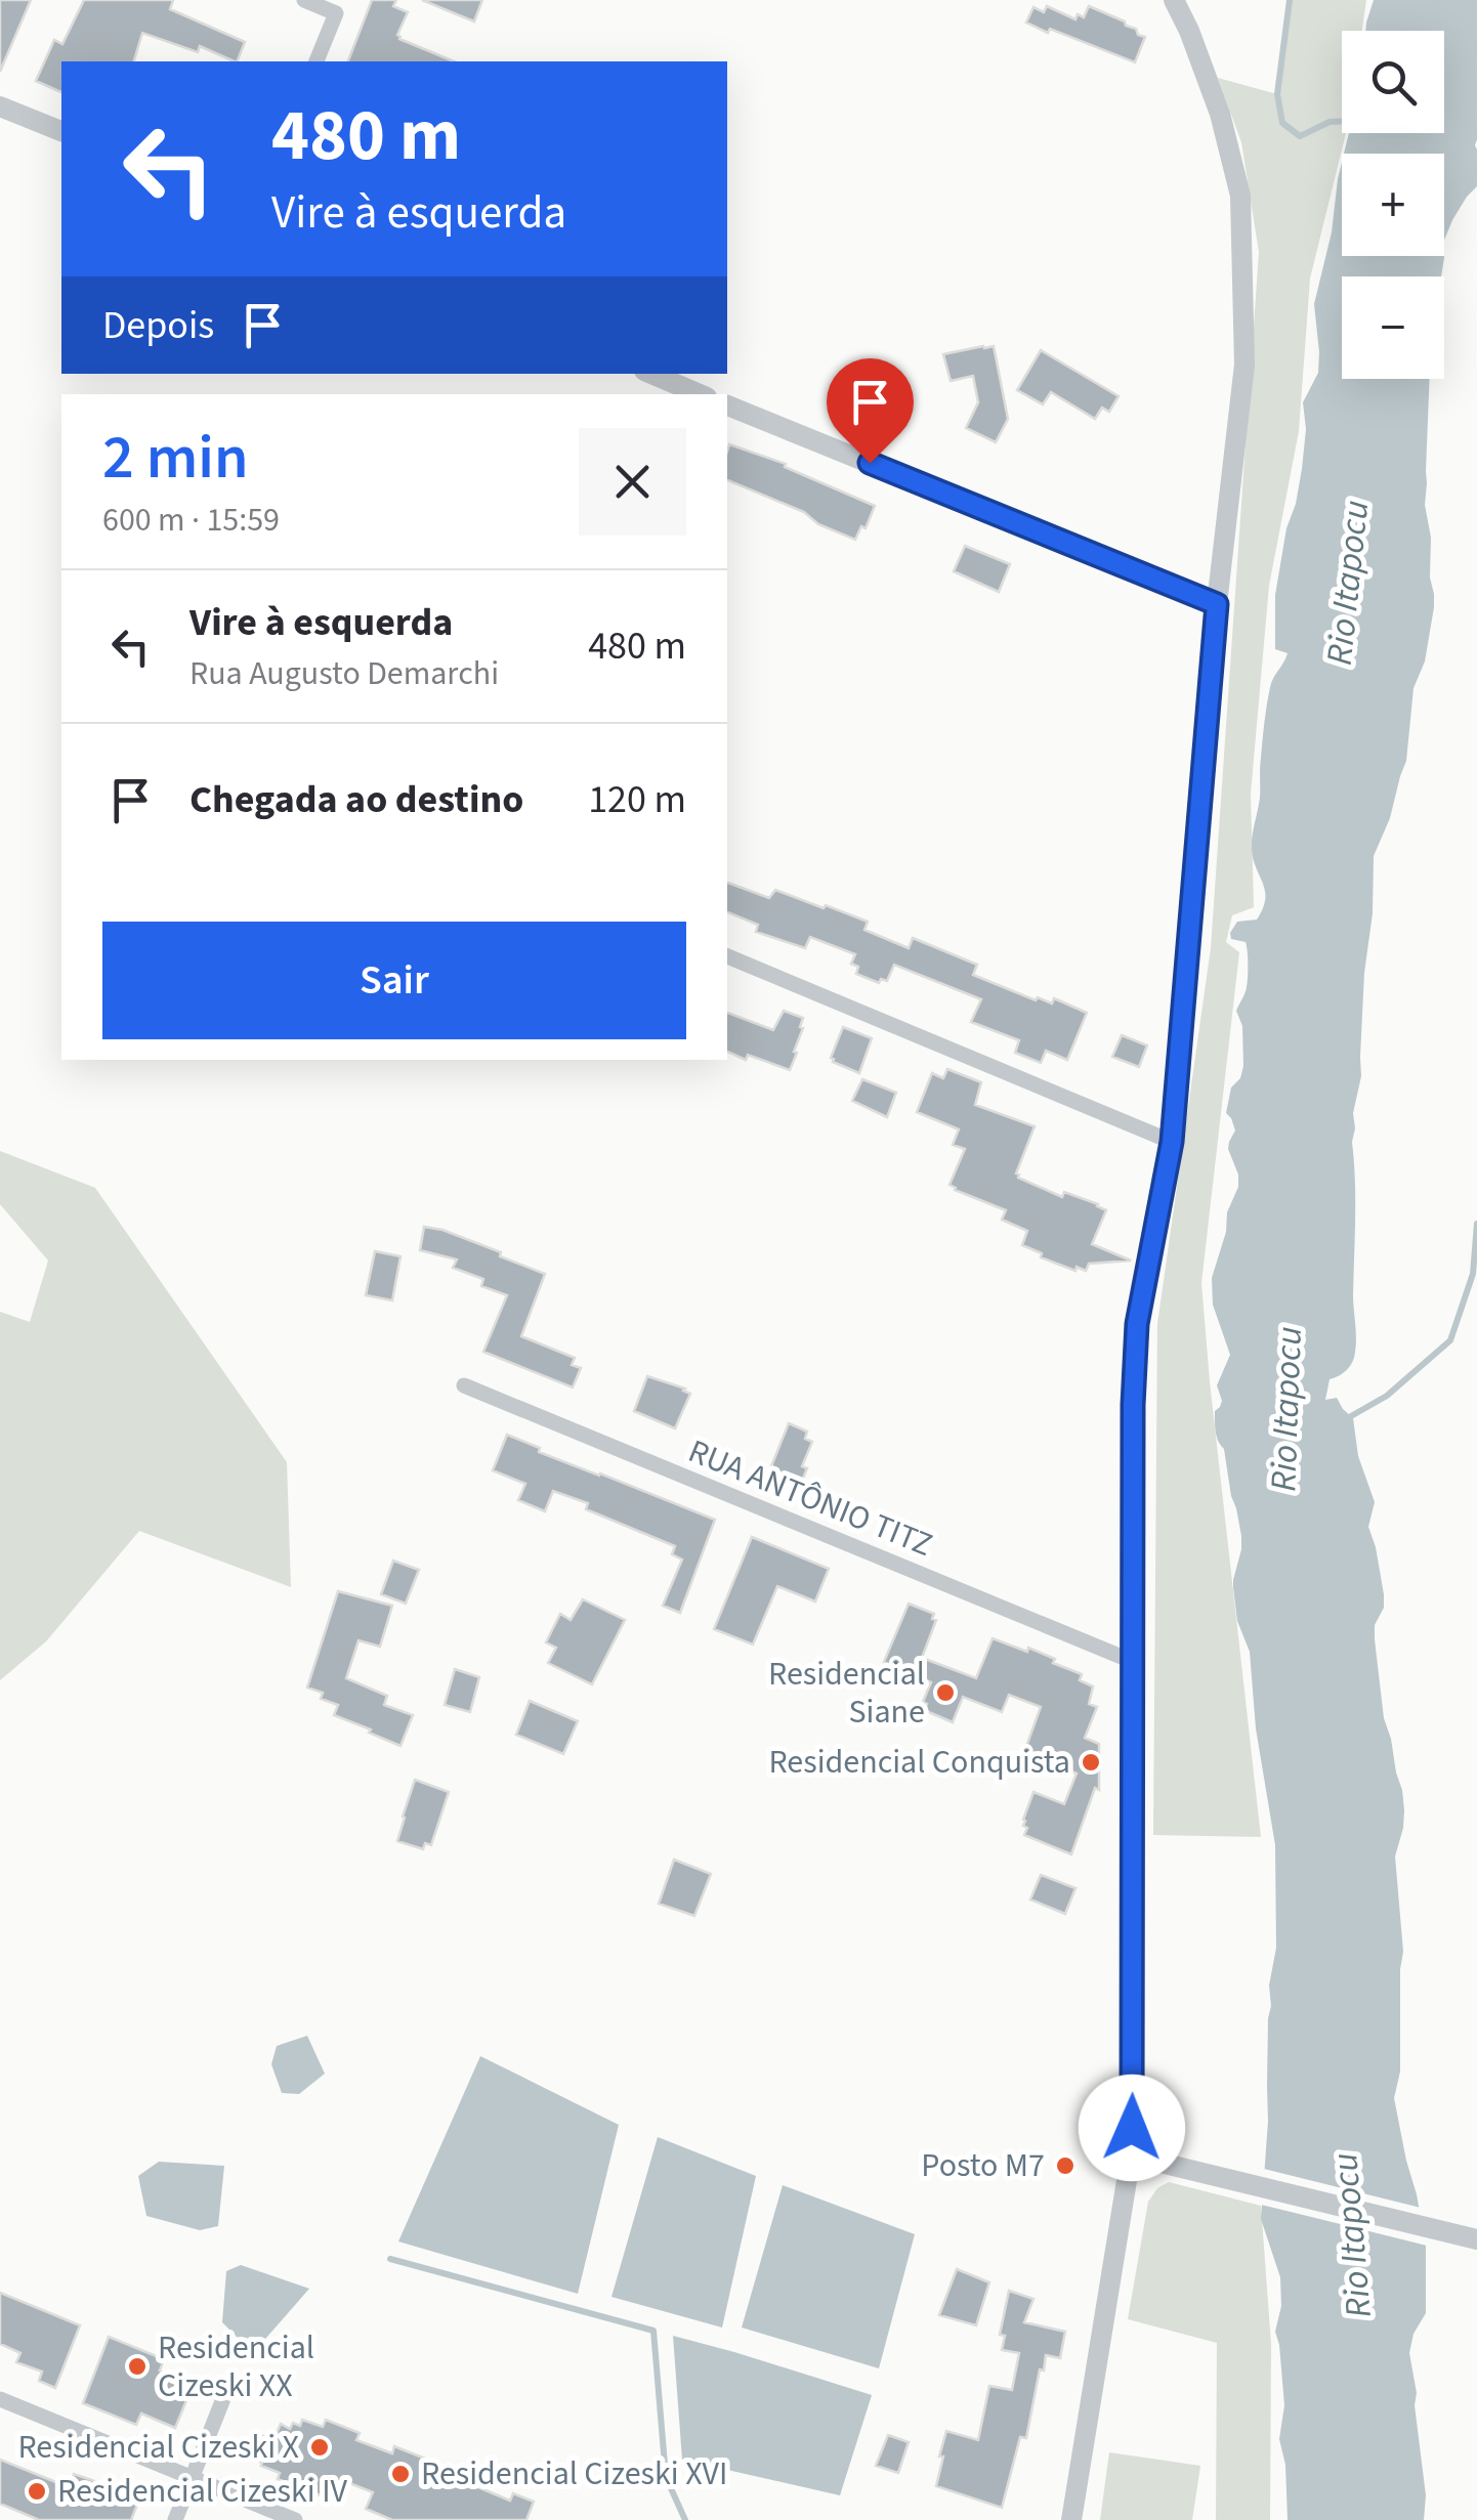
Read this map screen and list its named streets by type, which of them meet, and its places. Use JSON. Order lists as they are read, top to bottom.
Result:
{
  "streets": {
    "street": ["RUA ANTÔNIO TITZ"]
  },
  "water": ["Rio Itapocu"],
  "places": [
    "Residencial Siane",
    "Residencial Conquista",
    "Posto M7",
    "Residencial Cizeski XX",
    "Residencial Cizeski X",
    "Residencial Cizeski XVI",
    "Residencial Cizeski IV"
  ],
  "page": {
    "map_buttons": ["+", "−"],
    "turn": ["480 m", "Vire à esquerda"],
    "then": "Depois",
    "heading": ["2 min", "600 m · 15:59"],
    "list": [
      {
        "name": "Vire à esquerda",
        "note": "Rua Augusto Demarchi",
        "value": "480 m"
      },
      {
        "name": "Chegada ao destino",
        "value": "120 m"
      }
    ],
    "buttons": "Sair"
  }
}
